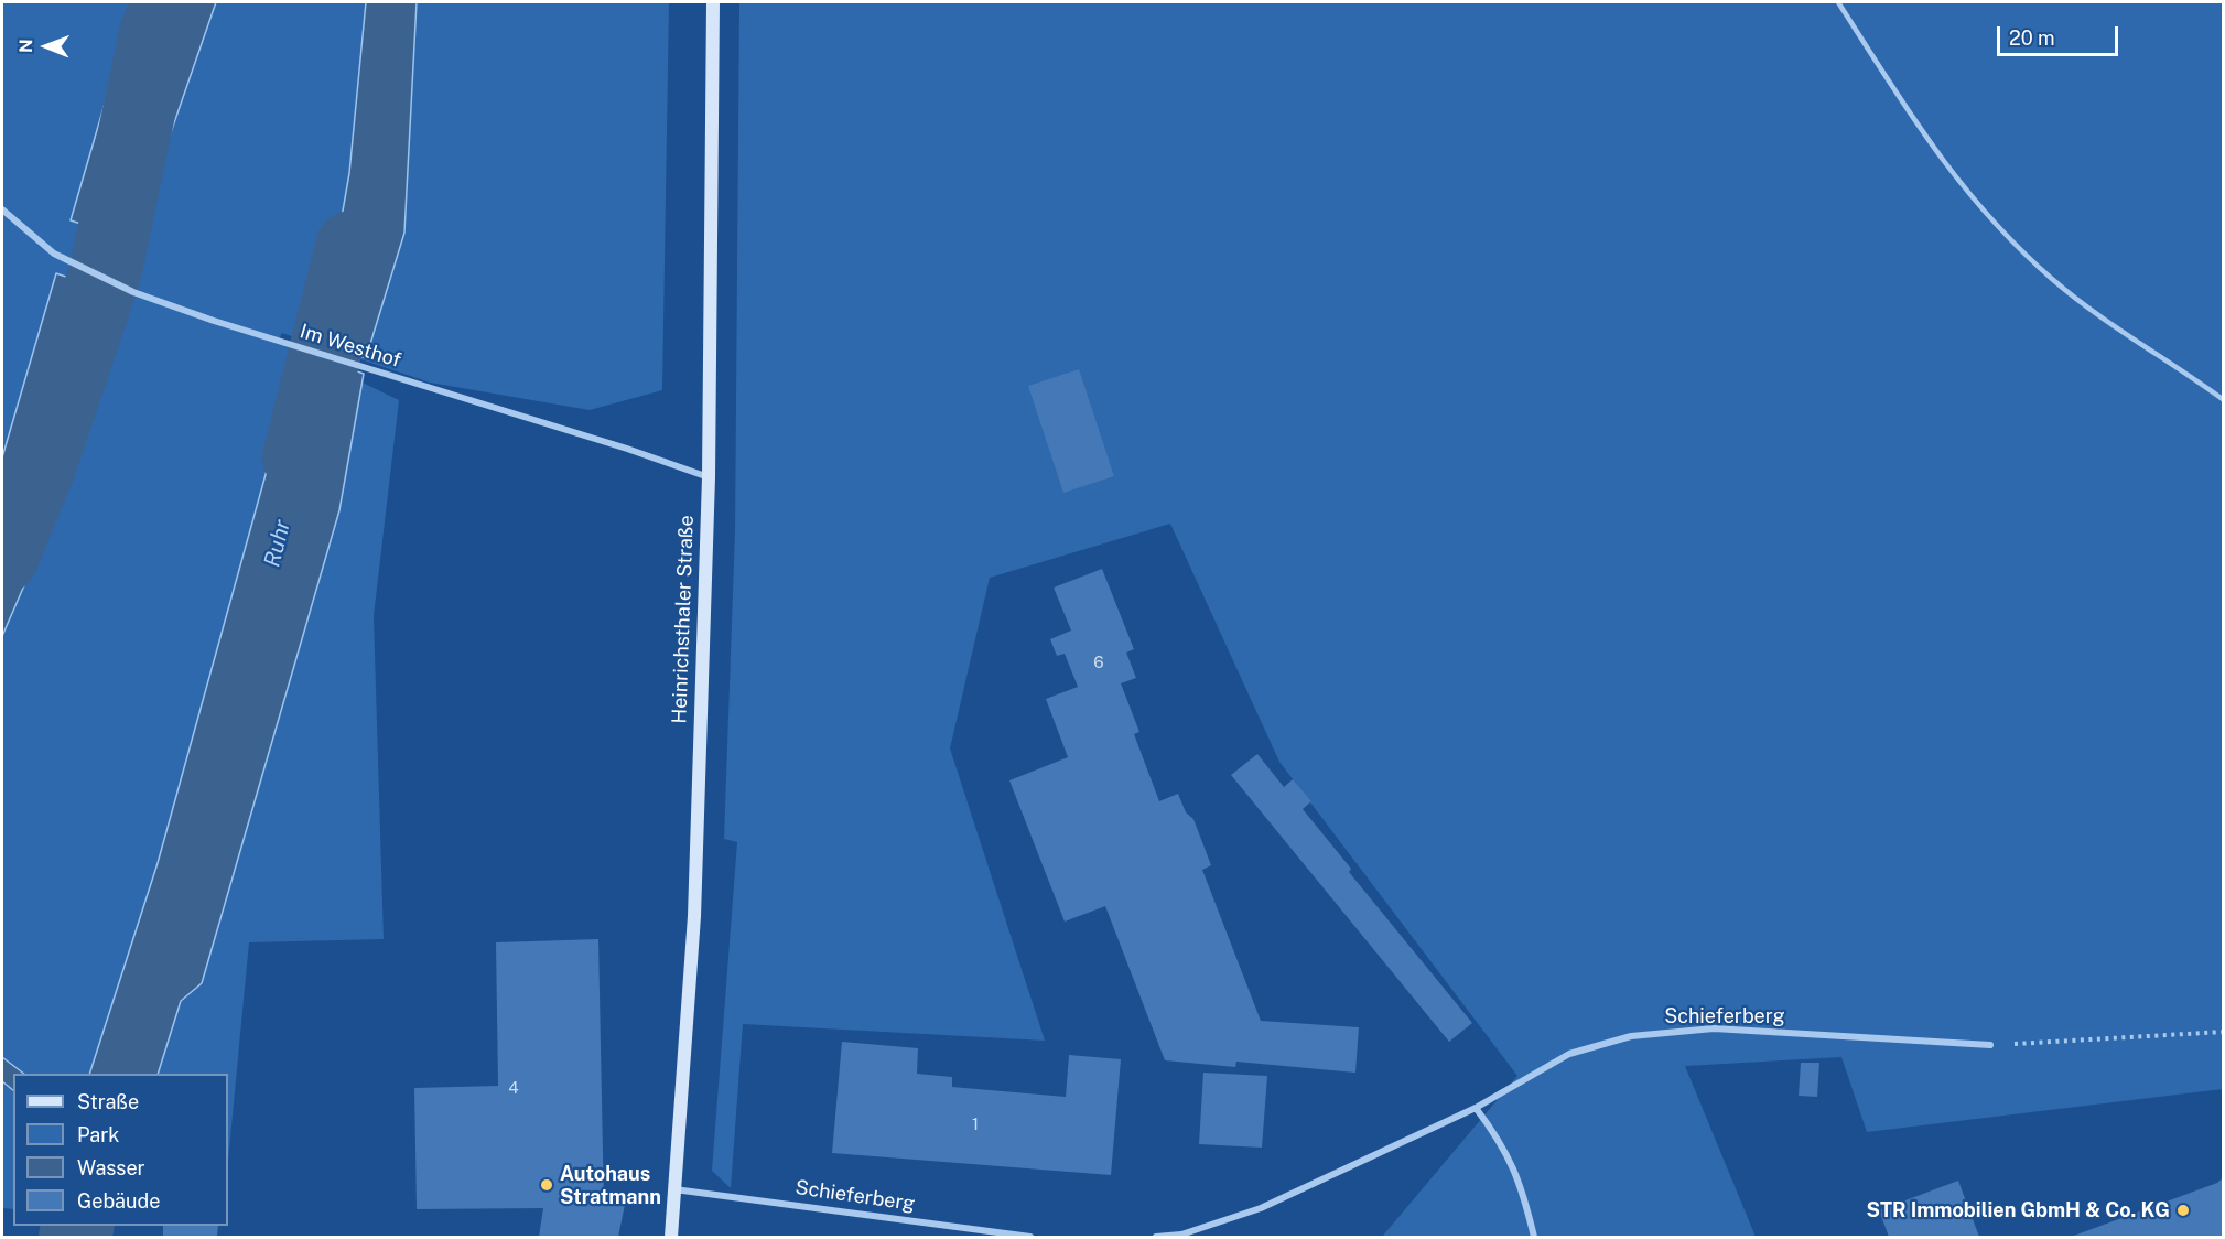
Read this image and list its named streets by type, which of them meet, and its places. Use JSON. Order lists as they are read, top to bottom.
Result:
{
  "streets": {
    "main road": ["Heinrichsthaler Straße"],
    "street": ["Im Westhof", "Schieferberg"]
  },
  "crossings": [
    ["Im Westhof", "Heinrichsthaler Straße"],
    ["Heinrichsthaler Straße", "Schieferberg"]
  ],
  "water": ["Ruhr"],
  "places": ["Autohaus Stratmann", "STR Immobilien GbmH & Co. KG"],
  "house_numbers": ["6", "4", "1"],
  "legend": [
    "Straße",
    "Park",
    "Wasser",
    "Gebäude"
  ],
  "scale_bar": "20 m",
  "north": "left"
}
